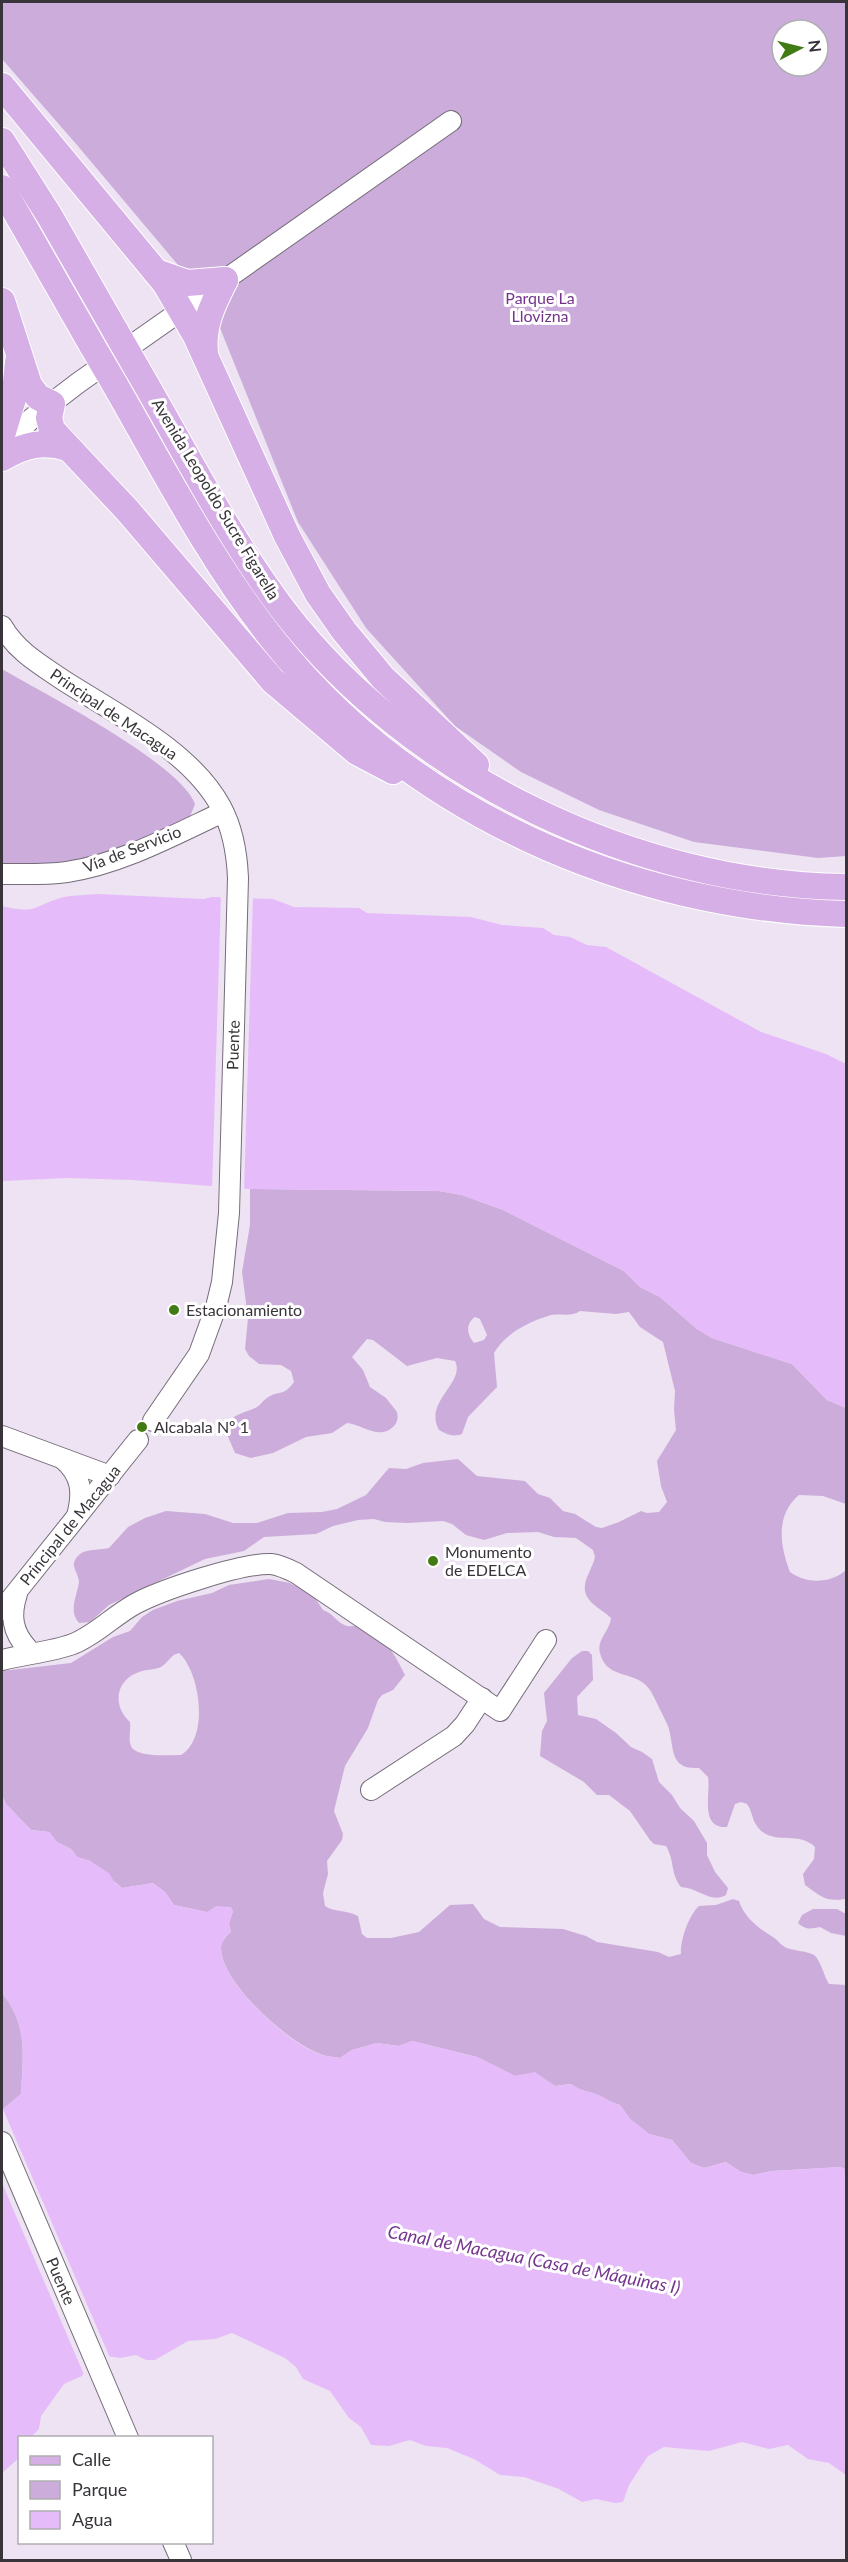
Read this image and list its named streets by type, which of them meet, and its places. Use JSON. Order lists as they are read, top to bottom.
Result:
{
  "streets": {
    "main road": ["Avenida Leopoldo Sucre Figarella"],
    "street": ["Principal de Macagua", "Vía de Servicio", "Puente"]
  },
  "crossings": [
    ["Principal de Macagua", "Vía de Servicio"],
    ["Principal de Macagua", "Puente"]
  ],
  "water": ["Canal de Macagua (Casa de Máquinas I)"],
  "parks": ["Parque La Llovizna"],
  "places": ["Estacionamiento", "Alcabala Nº 1", "Monumento de EDELCA"],
  "legend": ["Calle", "Parque", "Agua"],
  "north": "right"
}
